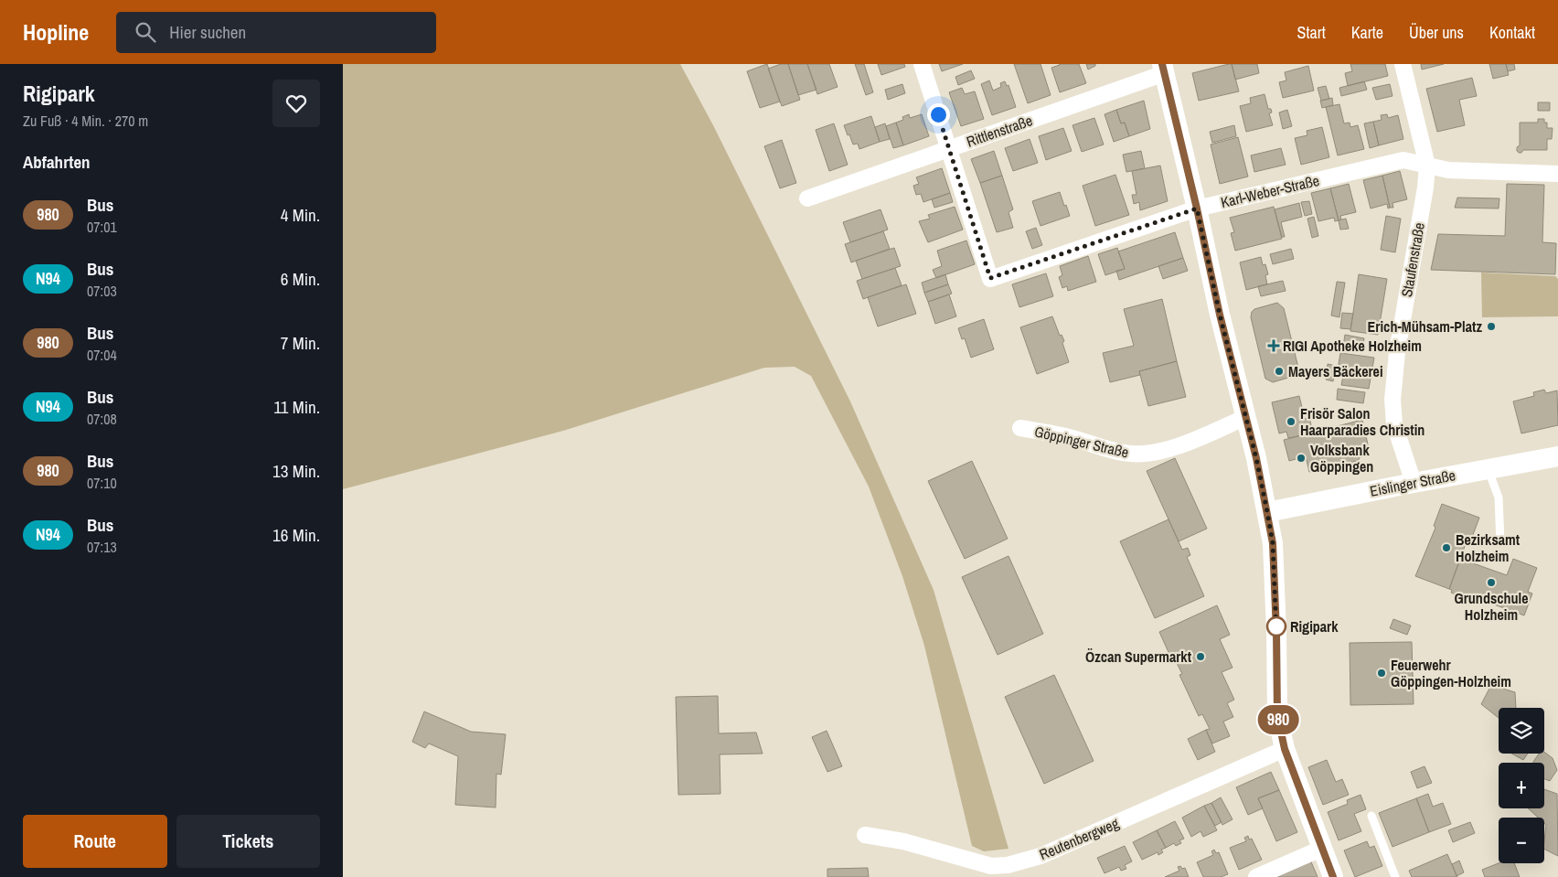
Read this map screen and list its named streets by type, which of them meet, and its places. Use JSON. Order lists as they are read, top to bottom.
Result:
{
  "streets": {
    "street": [
      "Rittlenstraße",
      "Karl-Weber-Straße",
      "Staufenstraße",
      "Göppinger Straße",
      "Eislinger Straße",
      "Reutenbergweg"
    ]
  },
  "crossings": [
    ["Rittlenstraße", "Karl-Weber-Straße"],
    ["Karl-Weber-Straße", "Staufenstraße"],
    ["Staufenstraße", "Eislinger Straße"]
  ],
  "places": {
    "other": [
      "Erich-Mühsam-Platz",
      "Mayers Bäckerei",
      "Frisör Salon Haarparadies Christin",
      "Volksbank Göppingen",
      "Bezirksamt Holzheim",
      "Grundschule Holzheim",
      "Rigipark",
      "Özcan Supermarkt",
      "Feuerwehr Göppingen-Holzheim"
    ],
    "health": ["RIGI Apotheke Holzheim"]
  },
  "lines": ["bus line 980"],
  "page": {
    "header": "Hopline",
    "search": "Hier suchen",
    "nav": [
      "Start",
      "Karte",
      "Über uns",
      "Kontakt"
    ],
    "heading": [
      ["Rigipark", "Zu Fuß · 4 Min. · 270 m"],
      "Abfahrten"
    ],
    "on_map": "980",
    "list": [
      {
        "mark": "980",
        "name": "Bus",
        "note": "07:01",
        "value": "4 Min."
      },
      {
        "mark": "N94",
        "name": "Bus",
        "note": "07:03",
        "value": "6 Min."
      },
      {
        "mark": "980",
        "name": "Bus",
        "note": "07:04",
        "value": "7 Min."
      },
      {
        "mark": "N94",
        "name": "Bus",
        "note": "07:08",
        "value": "11 Min."
      },
      {
        "mark": "980",
        "name": "Bus",
        "note": "07:10",
        "value": "13 Min."
      },
      {
        "mark": "N94",
        "name": "Bus",
        "note": "07:13",
        "value": "16 Min."
      }
    ],
    "map_buttons": ["+", "−"],
    "buttons": ["Route", "Tickets"]
  }
}
